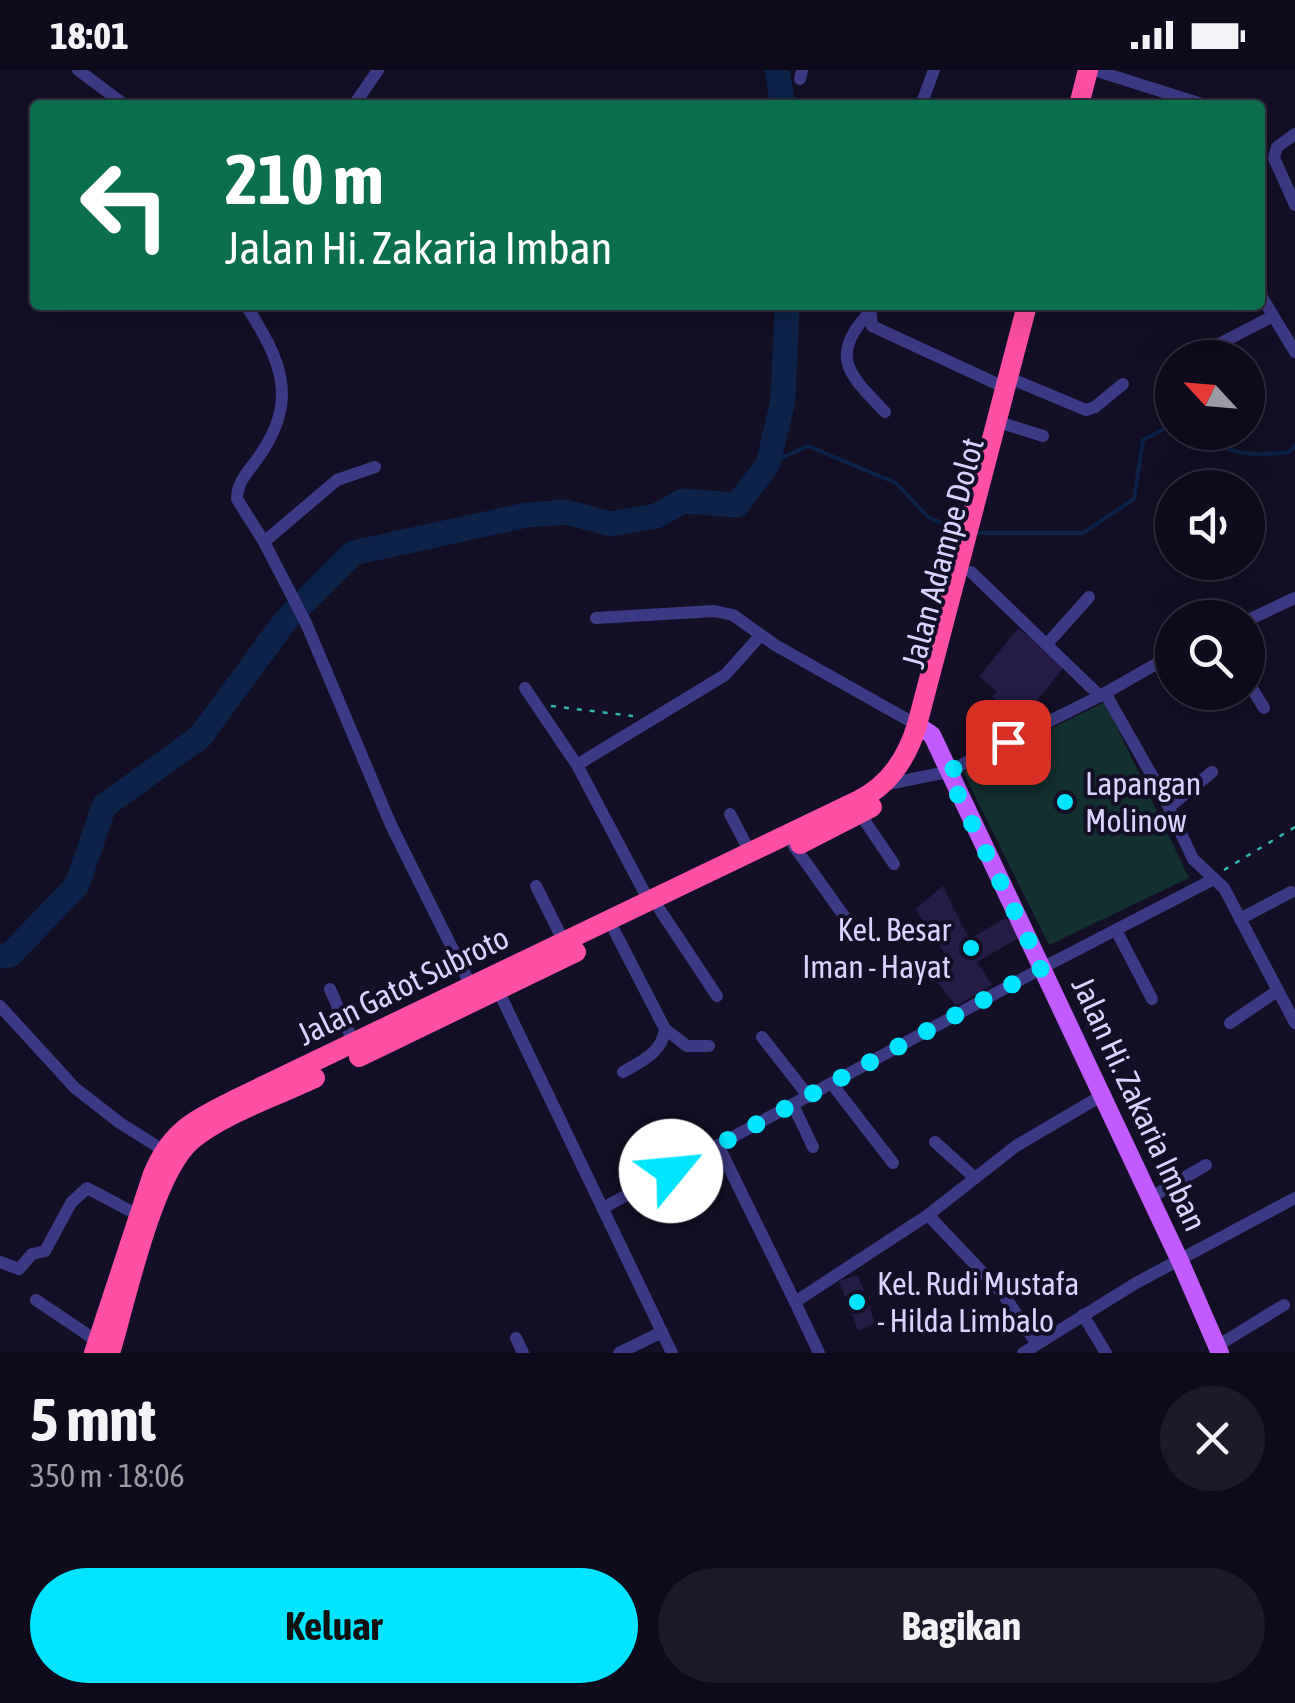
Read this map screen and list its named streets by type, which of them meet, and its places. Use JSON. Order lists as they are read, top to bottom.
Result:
{
  "streets": {
    "highway": ["Jalan Adampe Dolot", "Jalan Gatot Subroto"],
    "main road": ["Jalan Hi. Zakaria Imban"]
  },
  "crossings": [
    ["Jalan Adampe Dolot", "Jalan Gatot Subroto"],
    ["Jalan Adampe Dolot", "Jalan Hi. Zakaria Imban"]
  ],
  "places": ["Lapangan Molinow", "Kel. Besar Iman - Hayat", "Kel. Rudi Mustafa - Hilda Limbalo"],
  "north": "top left",
  "page": {
    "status": "18:01",
    "turn": ["210 m", "Jalan Hi. Zakaria Imban"],
    "heading": ["5 mnt", "350 m · 18:06"],
    "buttons": ["Keluar", "Bagikan"]
  }
}
